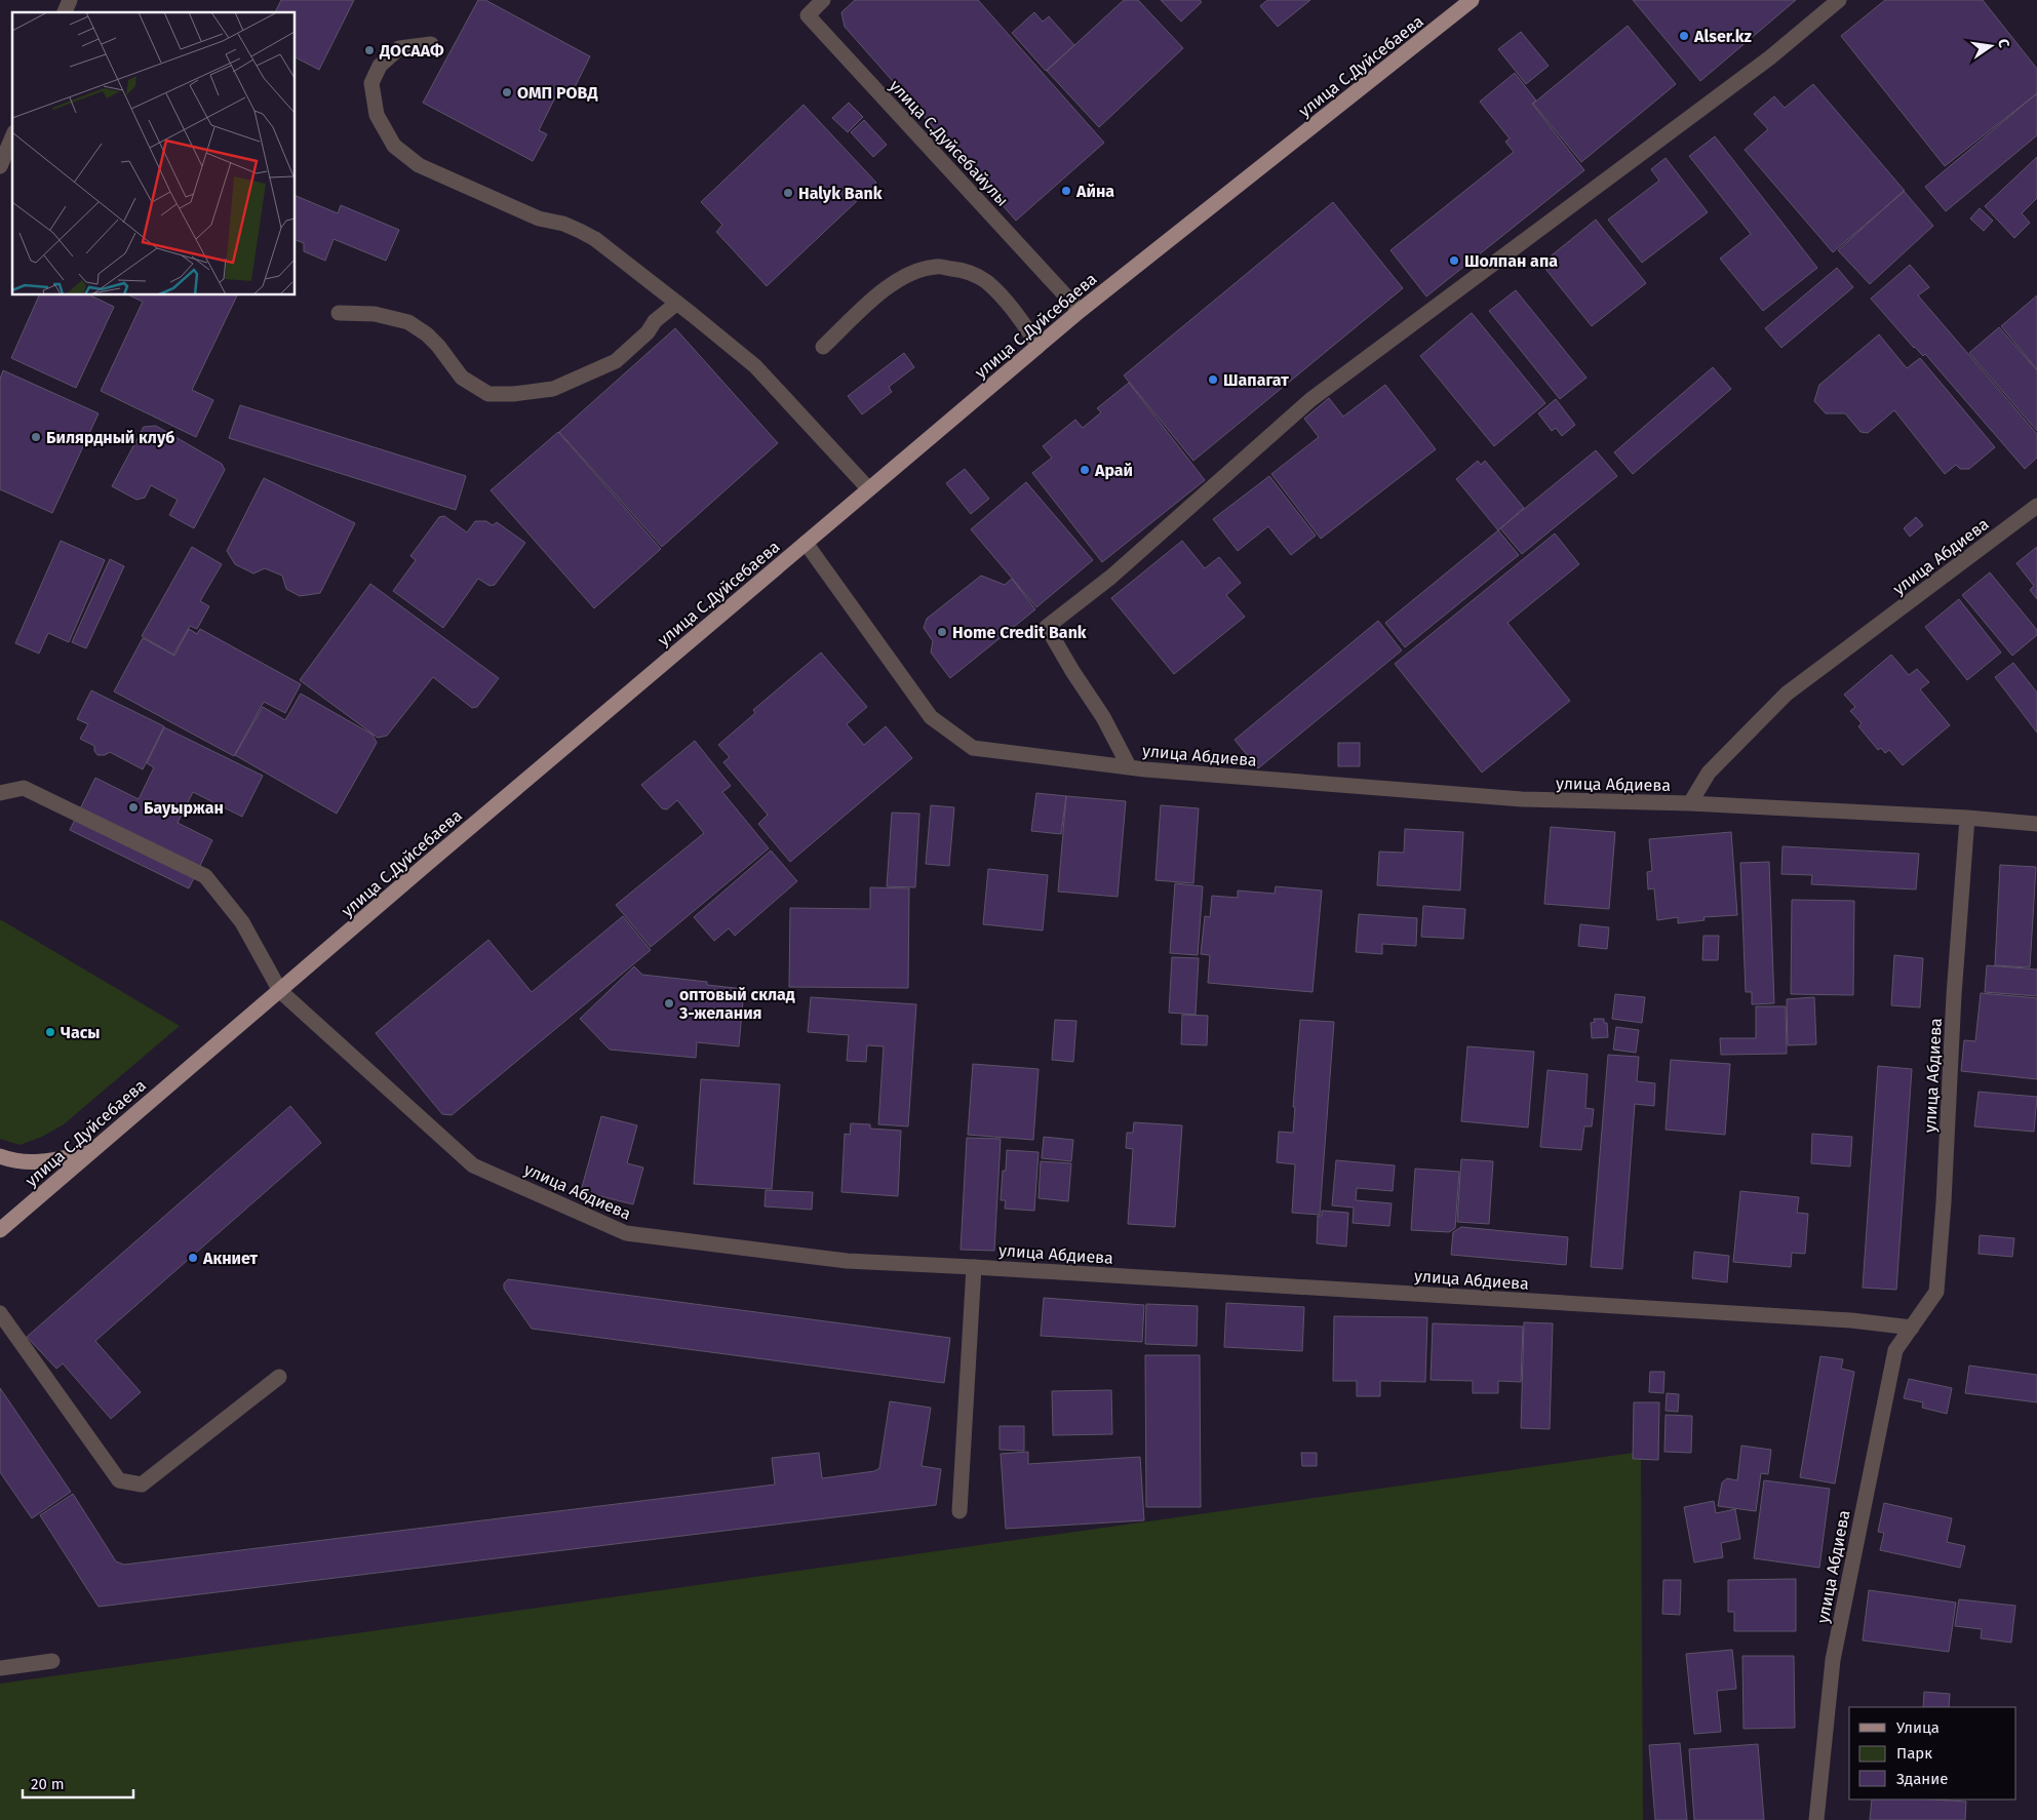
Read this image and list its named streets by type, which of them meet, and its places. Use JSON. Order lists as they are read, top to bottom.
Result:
{
  "streets": {
    "main road": ["улица С.Дуйсебаева"],
    "street": ["улица С.Дуйсебайулы", "улица Абдиева"]
  },
  "crossings": [
    ["улица С.Дуйсебаева", "улица С.Дуйсебайулы"],
    ["улица С.Дуйсебаева", "улица Абдиева"]
  ],
  "places": [
    "Alser.kz",
    "ДОСААФ",
    "ОМП РОВД",
    "Айна",
    "Halyk Bank",
    "Шолпан апа",
    "Шапагат",
    "Билярдный клуб",
    "Арай",
    "Home Credit Bank",
    "Бауыржан",
    "оптовый склад 3-желания",
    "Часы",
    "Акниет"
  ],
  "legend": ["Улица", "Парк", "Здание"],
  "scale_bar": "20 m",
  "north": "right"
}
